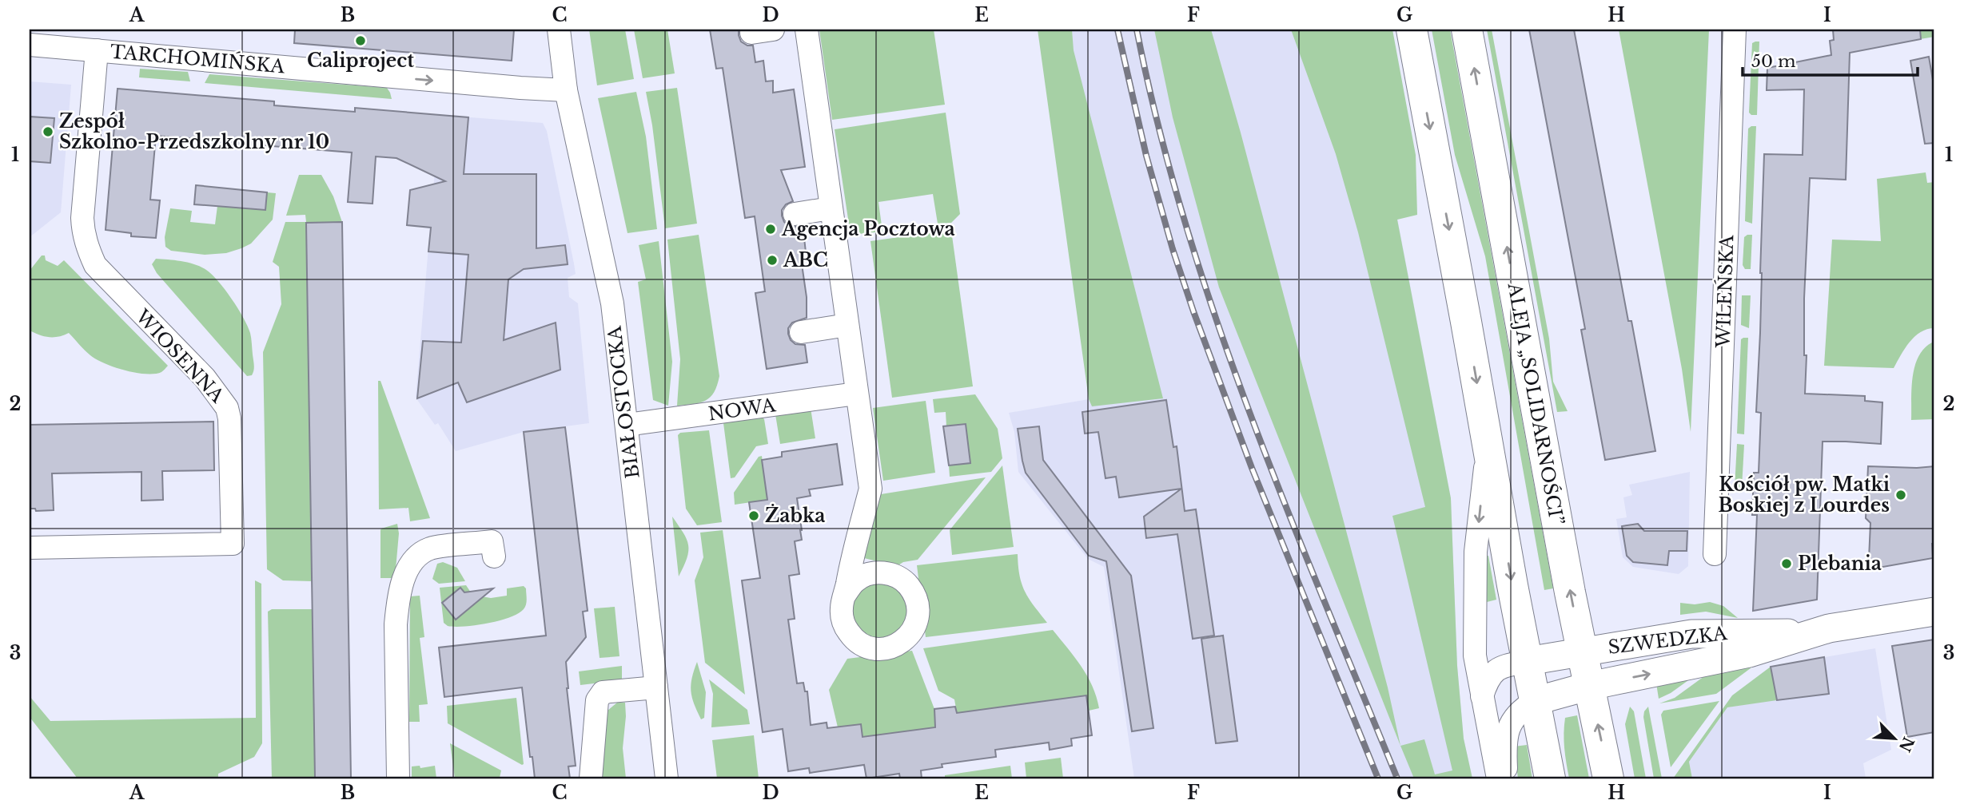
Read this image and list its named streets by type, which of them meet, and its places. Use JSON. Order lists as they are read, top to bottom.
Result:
{
  "streets": {
    "main road": ["ALEJA „SOLIDARNOŚCI”"],
    "street": [
      "TARCHOMIŃSKA",
      "WILEŃSKA",
      "WIOSENNA",
      "BIAŁOSTOCKA",
      "NOWA",
      "SZWEDZKA"
    ]
  },
  "crossings": [
    ["TARCHOMIŃSKA", "WIOSENNA"],
    ["TARCHOMIŃSKA", "BIAŁOSTOCKA"],
    ["BIAŁOSTOCKA", "NOWA"],
    ["ALEJA „SOLIDARNOŚCI”", "SZWEDZKA"]
  ],
  "one_way": ["TARCHOMIŃSKA"],
  "places": [
    "Caliproject",
    "Zespół Szkolno-Przedszkolny nr 10",
    "Agencja Pocztowa",
    "ABC",
    "Kościół pw. Matki Boskiej z Lourdes",
    "Żabka",
    "Plebania"
  ],
  "scale_bar": "50 m",
  "north": "bottom right",
  "grid": {
    "columns": [
      "A",
      "B",
      "C",
      "D",
      "E",
      "F",
      "G",
      "H",
      "I"
    ],
    "rows": ["1", "2", "3"]
  }
}
